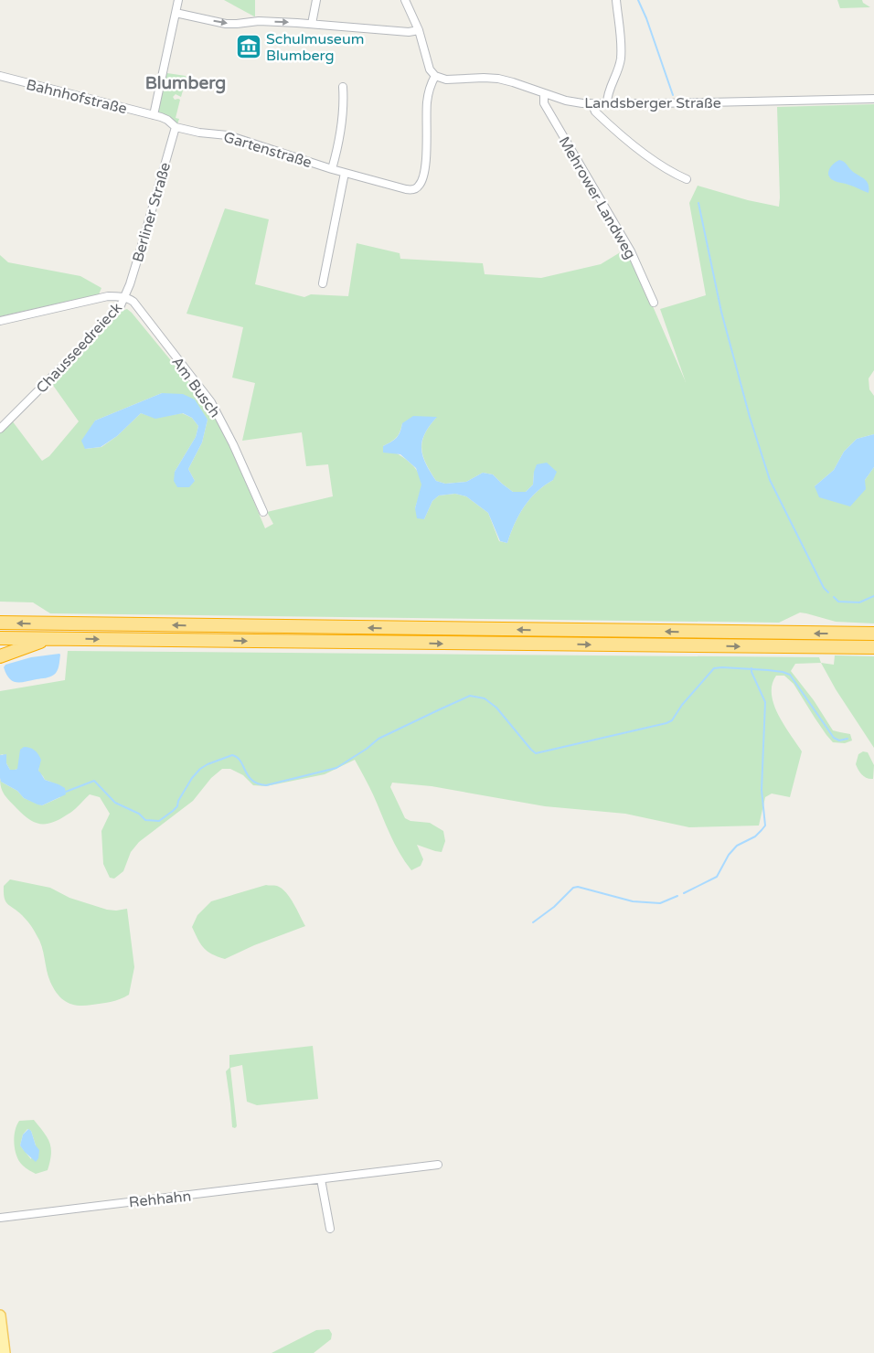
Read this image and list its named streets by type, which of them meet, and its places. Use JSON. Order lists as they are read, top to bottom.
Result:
{
  "streets": {
    "street": [
      "Bahnhofstraße",
      "Landsberger Straße",
      "Gartenstraße",
      "Mehrower Landweg",
      "Berliner Straße",
      "Chausseedreieck",
      "Am Busch",
      "Rehhahn"
    ]
  },
  "crossings": [
    ["Bahnhofstraße", "Gartenstraße"],
    ["Landsberger Straße", "Gartenstraße"],
    ["Landsberger Straße", "Mehrower Landweg"],
    ["Gartenstraße", "Berliner Straße"],
    ["Berliner Straße", "Chausseedreieck"],
    ["Berliner Straße", "Am Busch"],
    ["Chausseedreieck", "Am Busch"]
  ],
  "districts": ["Blumberg"],
  "places": {
    "museum": ["Schulmuseum Blumberg"]
  }
}
